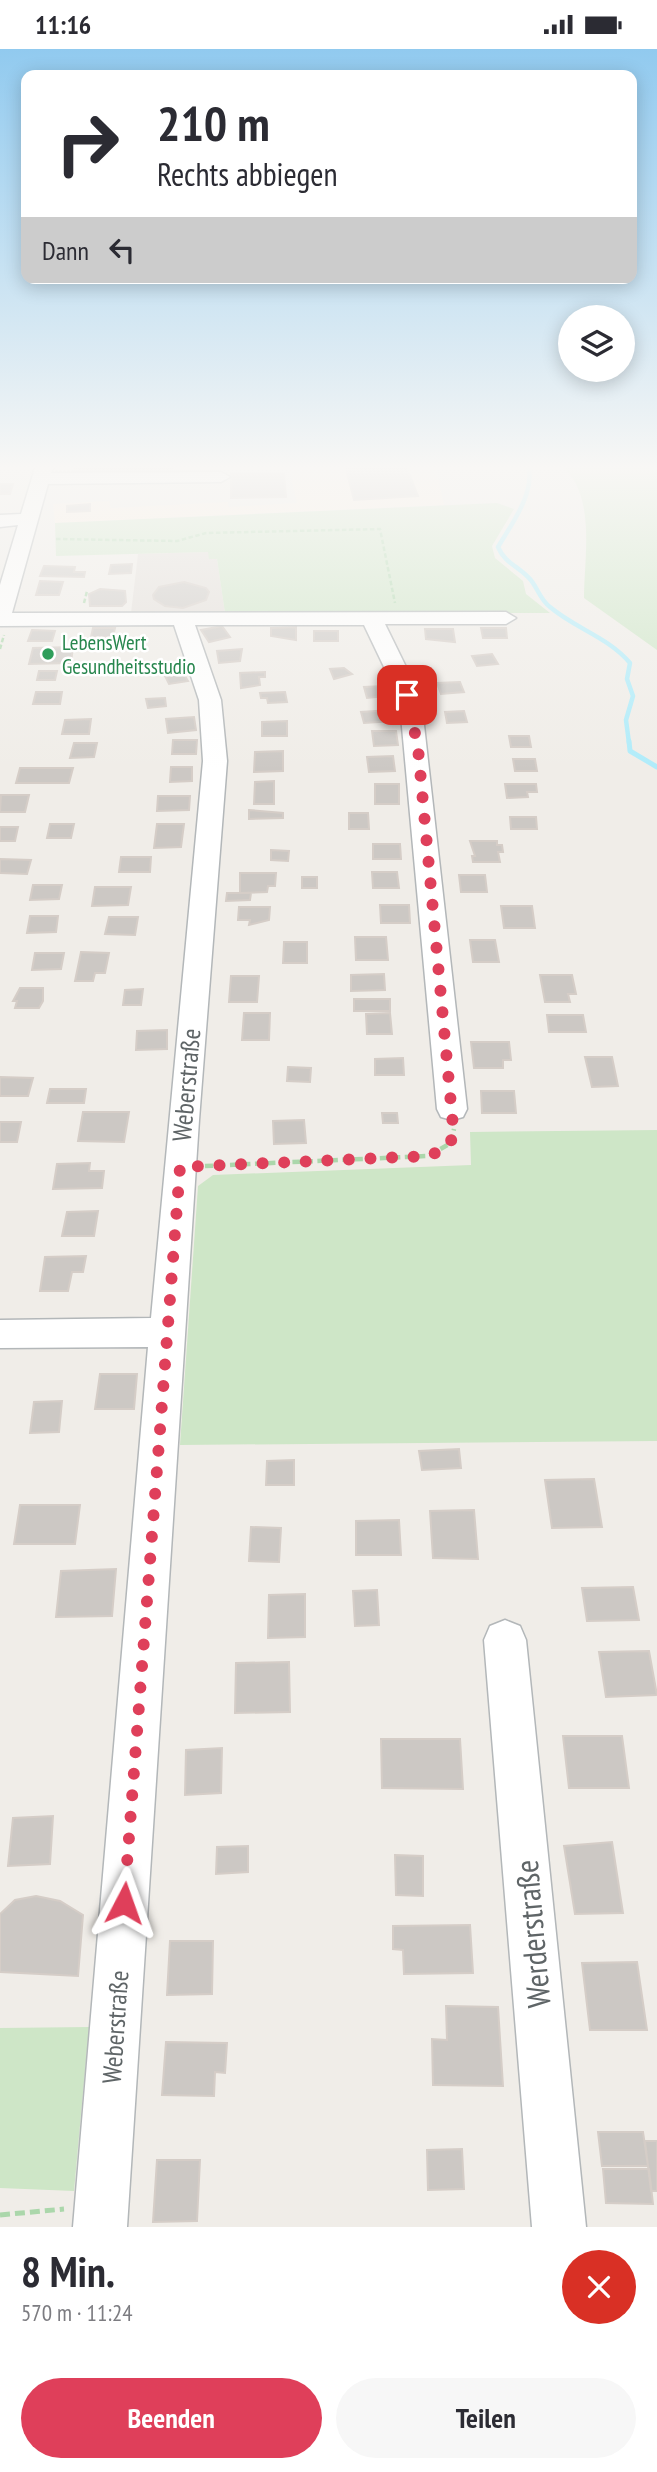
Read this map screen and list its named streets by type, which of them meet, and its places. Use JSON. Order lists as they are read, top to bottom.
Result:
{
  "streets": {
    "street": ["Weberstraße", "Werderstraße"]
  },
  "places": ["LebensWert Gesundheitsstudio"],
  "page": {
    "status": "11:16",
    "turn": ["210 m", "Rechts abbiegen"],
    "then": "Dann",
    "heading": ["8 Min.", "570 m · 11:24"],
    "buttons": ["Beenden", "Teilen"]
  }
}
